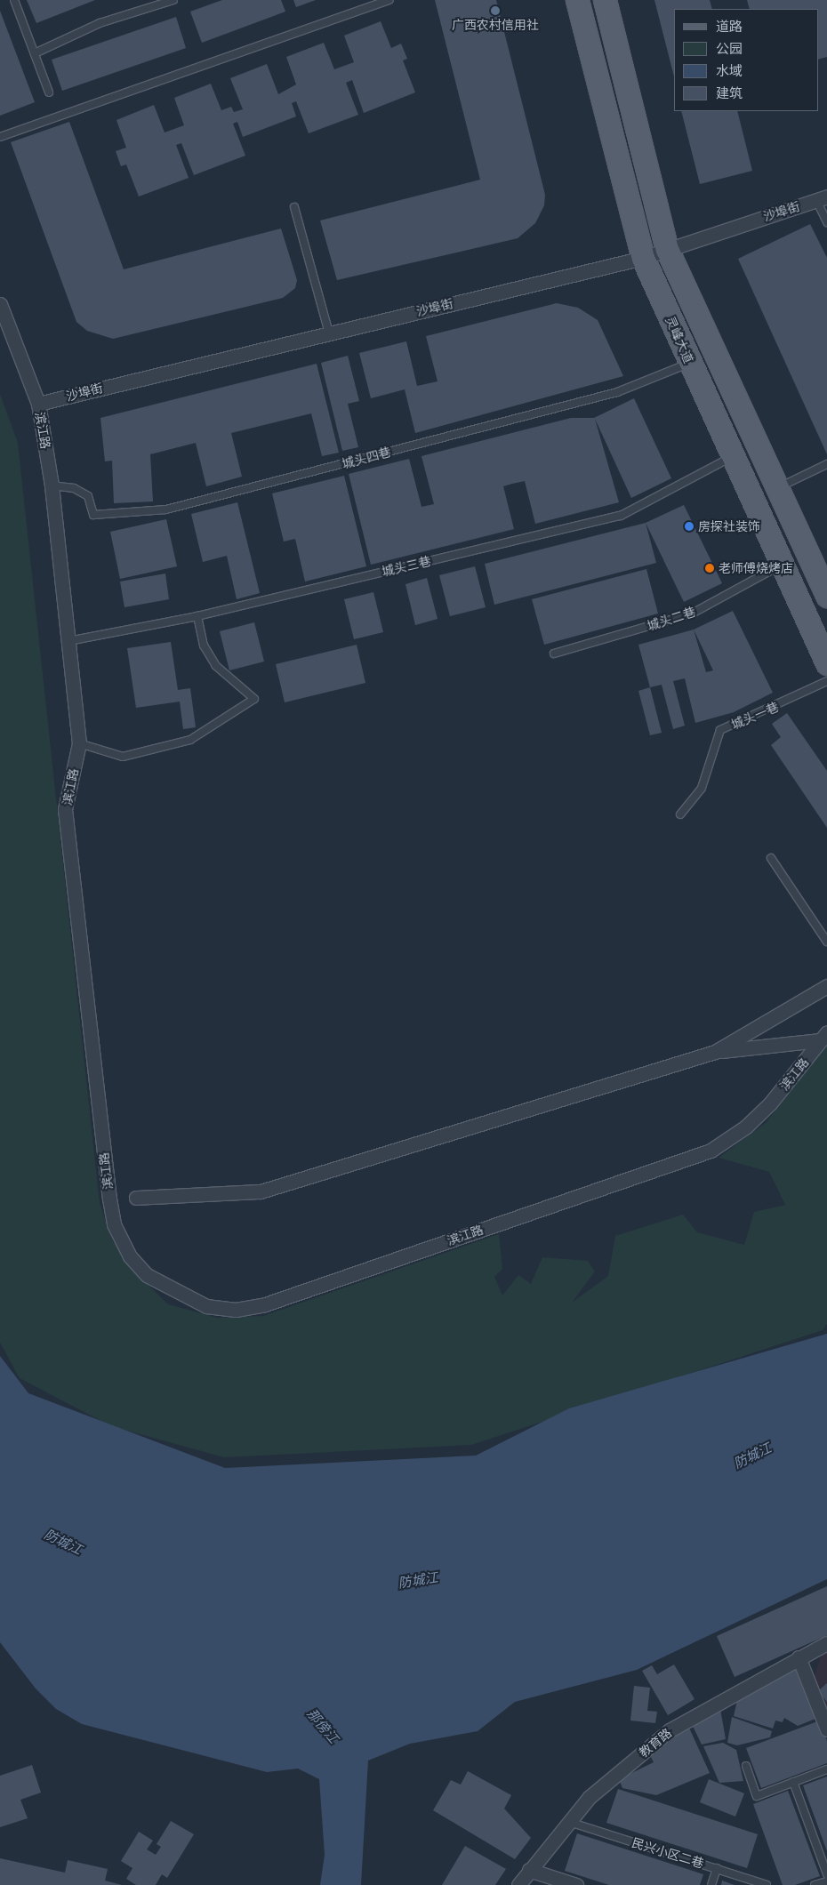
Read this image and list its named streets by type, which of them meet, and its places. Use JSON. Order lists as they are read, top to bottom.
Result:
{
  "streets": {
    "main road": ["灵峰大道"],
    "street": ["沙埠街", "滨江路", "教育路"],
    "lane": [
      "城头四巷",
      "城头三巷",
      "城头二巷",
      "城头一巷",
      "民兴小区二巷"
    ]
  },
  "crossings": [
    ["沙埠街", "灵峰大道"],
    ["沙埠街", "滨江路"],
    ["灵峰大道", "城头四巷"],
    ["灵峰大道", "城头三巷"],
    ["灵峰大道", "城头二巷"],
    ["滨江路", "城头四巷"],
    ["滨江路", "城头三巷"],
    ["教育路", "民兴小区二巷"]
  ],
  "water": ["防城江", "那傍江"],
  "places": ["广西农村信用社", "房探社装饰", "老师傅烧烤店"],
  "legend": [
    "道路",
    "公园",
    "水域",
    "建筑"
  ]
}
